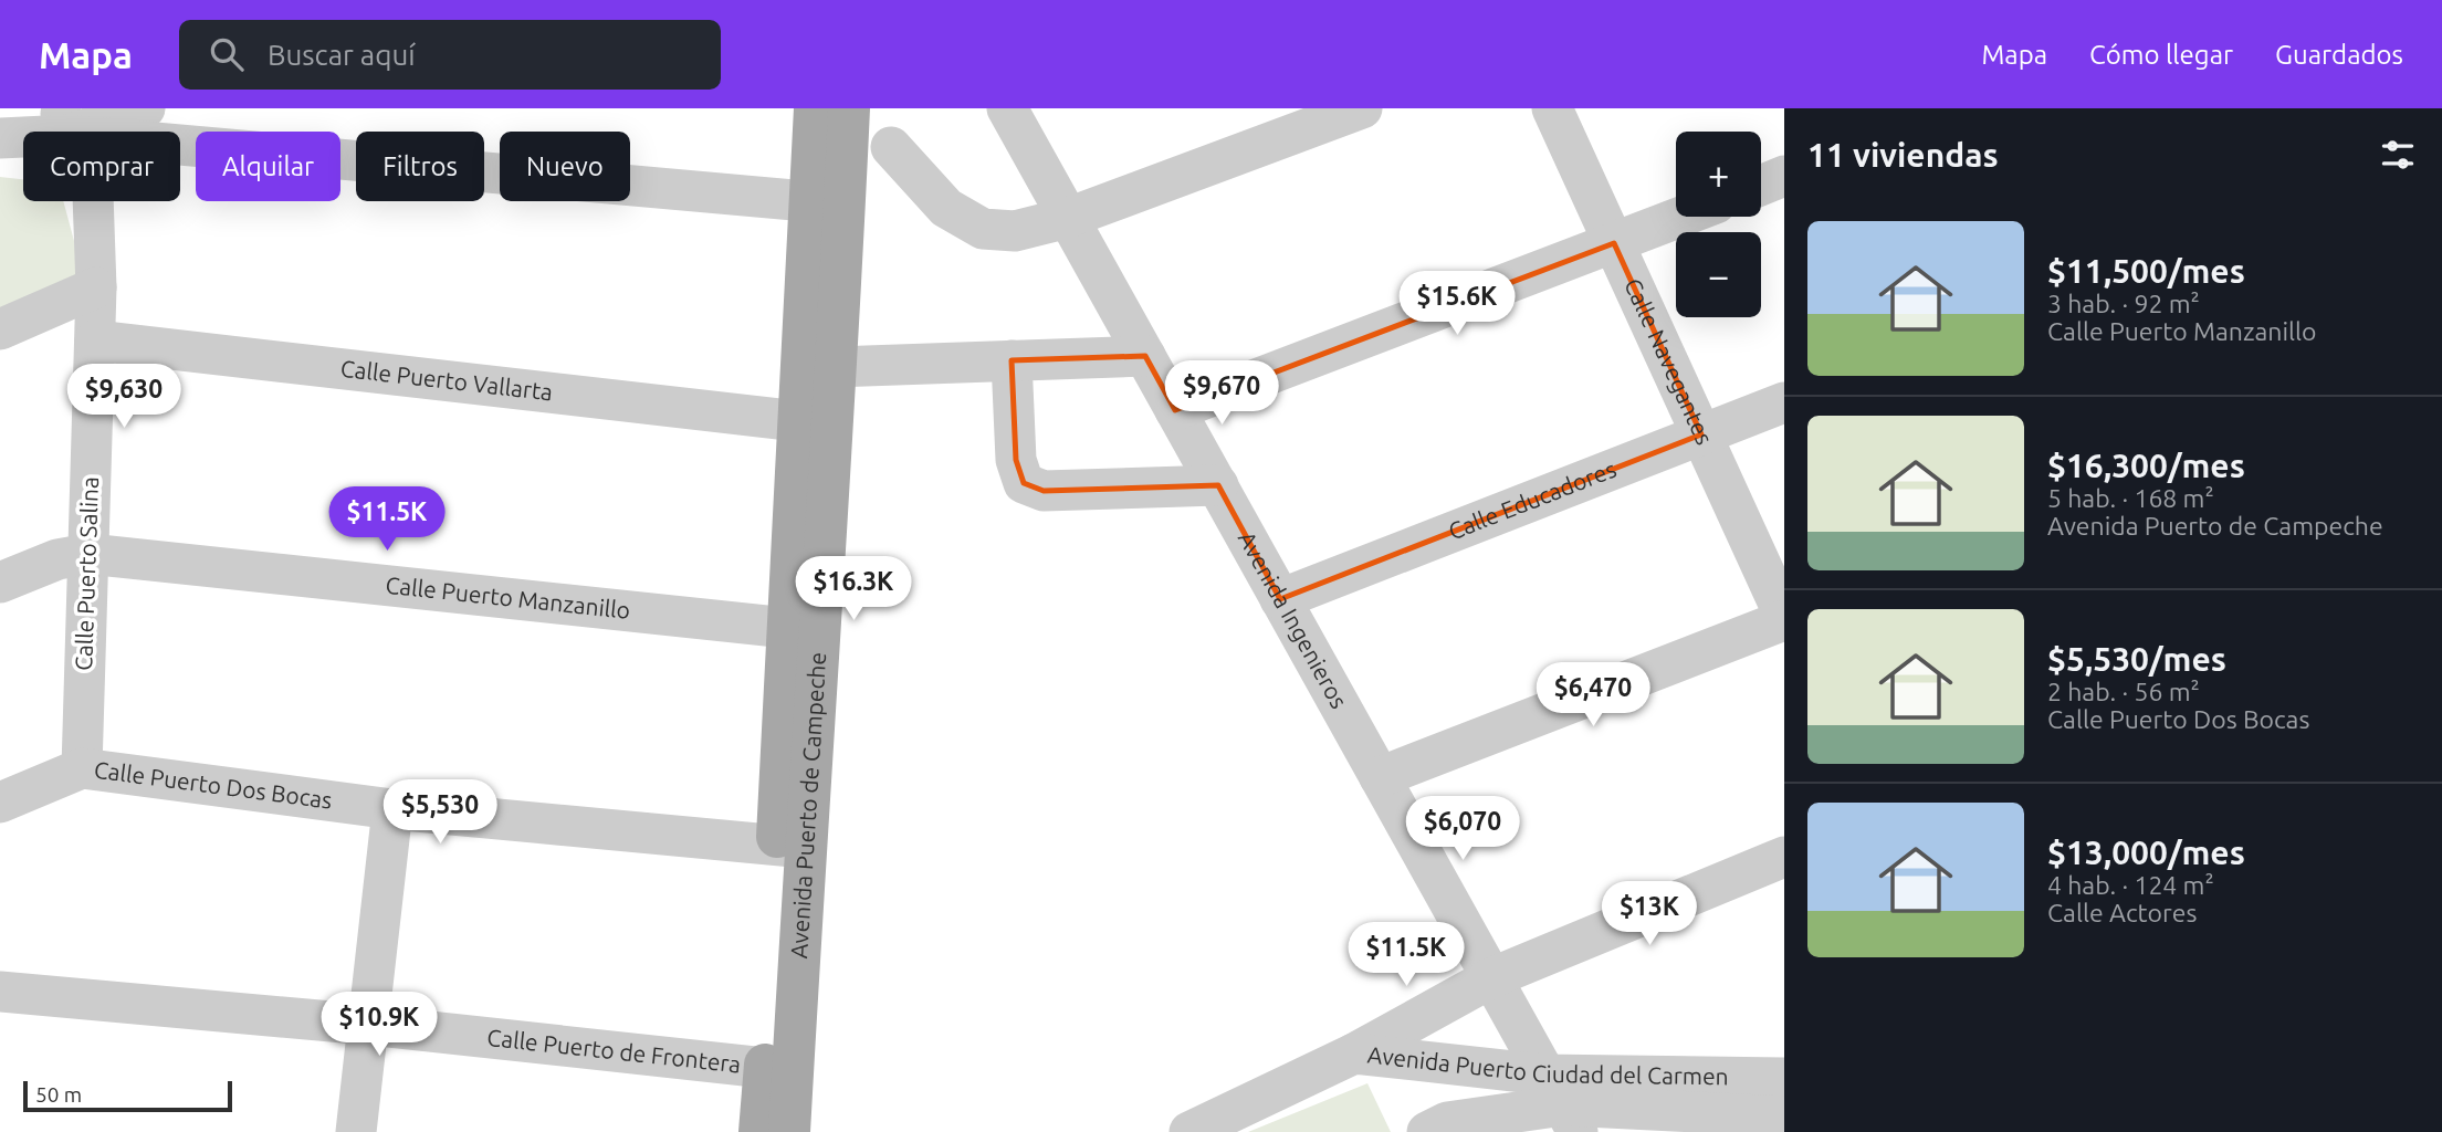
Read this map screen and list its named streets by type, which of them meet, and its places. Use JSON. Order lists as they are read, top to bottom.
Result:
{
  "streets": {
    "main road": ["Avenida Puerto de Campeche"],
    "street": [
      "Calle Navegantes",
      "Calle Puerto Vallarta",
      "Calle Educadores",
      "Calle Puerto Salina",
      "Calle Puerto Manzanillo",
      "Avenida Ingenieros",
      "Calle Puerto Dos Bocas",
      "Calle Puerto de Frontera",
      "Avenida Puerto Ciudad del Carmen"
    ]
  },
  "crossings": [
    ["Calle Navegantes", "Calle Educadores"],
    ["Calle Puerto Vallarta", "Calle Puerto Salina"],
    ["Calle Puerto Vallarta", "Avenida Puerto de Campeche"],
    ["Calle Educadores", "Avenida Ingenieros"],
    ["Calle Puerto Salina", "Calle Puerto Manzanillo"],
    ["Calle Puerto Salina", "Calle Puerto Dos Bocas"],
    ["Calle Puerto Manzanillo", "Avenida Puerto de Campeche"],
    ["Avenida Ingenieros", "Avenida Puerto Ciudad del Carmen"],
    ["Calle Puerto Dos Bocas", "Avenida Puerto de Campeche"],
    ["Avenida Puerto de Campeche", "Calle Puerto de Frontera"]
  ],
  "scale_bar": "50 m",
  "page": {
    "header": "Mapa",
    "search": "Buscar aquí",
    "nav": ["Mapa", "Cómo llegar", "Guardados"],
    "heading": "11 viviendas",
    "map_buttons": ["+", "−"],
    "chip": [
      "Comprar",
      "Alquilar",
      "Filtros",
      "Nuevo"
    ],
    "list": [
      {
        "name": "$11,500/mes",
        "note": "3 hab. · 92 m² · Calle Puerto Manzanillo"
      },
      {
        "name": "$16,300/mes",
        "note": "5 hab. · 168 m² · Avenida Puerto de Campeche"
      },
      {
        "name": "$5,530/mes",
        "note": "2 hab. · 56 m² · Calle Puerto Dos Bocas"
      },
      {
        "name": "$13,000/mes",
        "note": "4 hab. · 124 m² · Calle Actores"
      }
    ],
    "price": [
      "$15.6K",
      "$9,670",
      "$9,630",
      "$11.5K",
      "$16.3K",
      "$6,470",
      "$5,530",
      "$6,070",
      "$13K",
      "$11.5K",
      "$10.9K"
    ],
    "scale": "50 m"
  }
}
